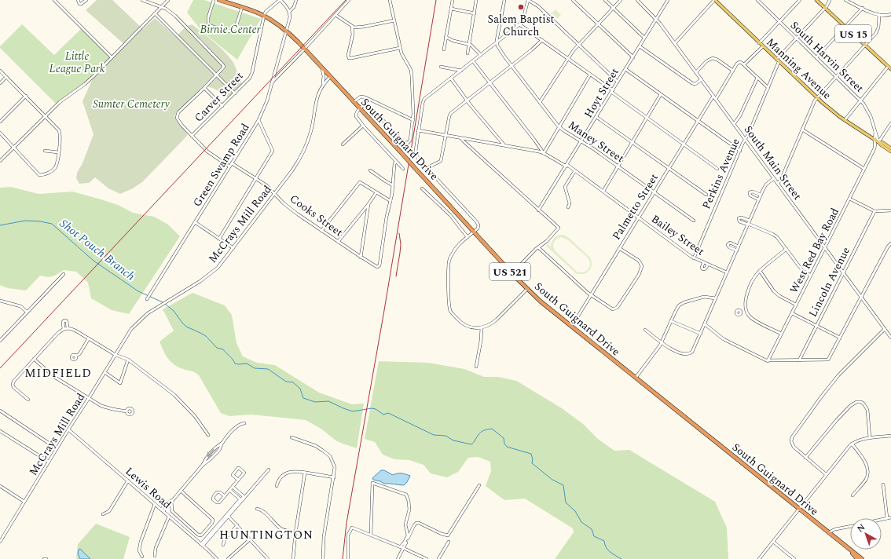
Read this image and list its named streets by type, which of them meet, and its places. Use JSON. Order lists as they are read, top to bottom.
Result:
{
  "streets": {
    "highway": ["South Guignard Drive", "US 521"],
    "main road": ["US 15", "Manning Avenue"],
    "street": [
      "South Harvin Street",
      "Hoyt Street",
      "Carver Street",
      "Maney Street",
      "South Main Street",
      "Green Swamp Road",
      "Perkins Avenue",
      "Palmetto Street",
      "Cooks Street",
      "McCrays Mill Road",
      "Bailey Street",
      "West Red Bay Road",
      "Lincoln Avenue",
      "Lewis Road"
    ]
  },
  "crossings": [
    ["US 15", "Perkins Avenue"],
    ["South Harvin Street", "Manning Avenue"],
    ["South Harvin Street", "Perkins Avenue"],
    ["Manning Avenue", "Perkins Avenue"],
    ["Hoyt Street", "Maney Street"],
    ["Hoyt Street", "South Main Street"],
    ["Hoyt Street", "Bailey Street"],
    ["Carver Street", "South Guignard Drive"],
    ["South Guignard Drive", "Green Swamp Road"],
    ["South Guignard Drive", "Palmetto Street"],
    ["South Guignard Drive", "McCrays Mill Road"],
    ["South Guignard Drive", "US 521"],
    ["Maney Street", "Palmetto Street"],
    ["South Main Street", "Perkins Avenue"],
    ["South Main Street", "Palmetto Street"],
    ["South Main Street", "West Red Bay Road"],
    ["South Main Street", "Lincoln Avenue"],
    ["Green Swamp Road", "Cooks Street"],
    ["Perkins Avenue", "Bailey Street"],
    ["Palmetto Street", "Bailey Street"],
    ["Cooks Street", "McCrays Mill Road"],
    ["McCrays Mill Road", "Lewis Road"]
  ],
  "districts": ["MIDFIELD", "HUNTINGTON"],
  "water": ["Shot Pouch Branch"],
  "parks": ["Birnie Center", "Little League Park", "Sumter Cemetery"],
  "places": ["Salem Baptist Church"],
  "north": "top left"
}
